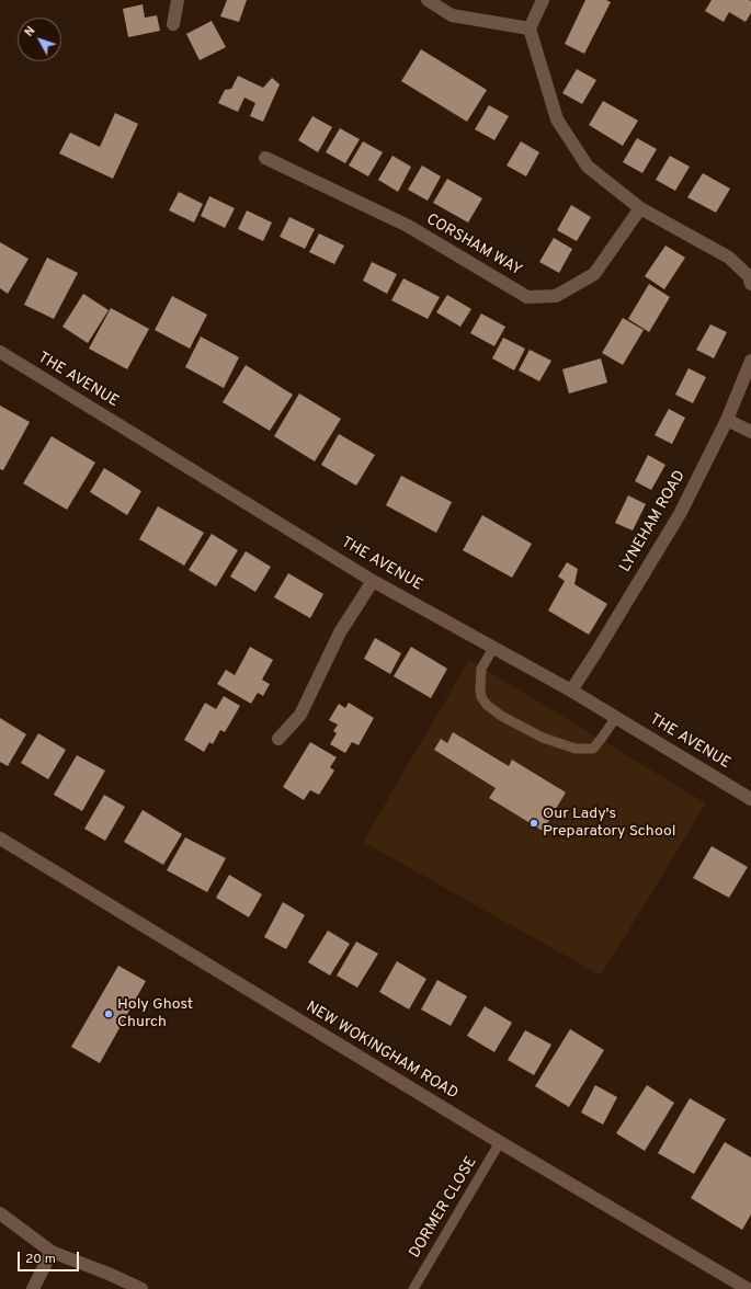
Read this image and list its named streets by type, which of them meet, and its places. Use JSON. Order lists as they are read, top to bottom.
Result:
{
  "streets": {
    "street": [
      "CORSHAM WAY",
      "THE AVENUE",
      "LYNEHAM ROAD",
      "NEW WOKINGHAM ROAD"
    ],
    "lane": ["DORMER CLOSE"]
  },
  "crossings": [
    ["THE AVENUE", "LYNEHAM ROAD"],
    ["NEW WOKINGHAM ROAD", "DORMER CLOSE"]
  ],
  "places": ["Our Lady's Preparatory School", "Holy Ghost Church"],
  "scale_bar": "20 m",
  "north": "top left"
}
